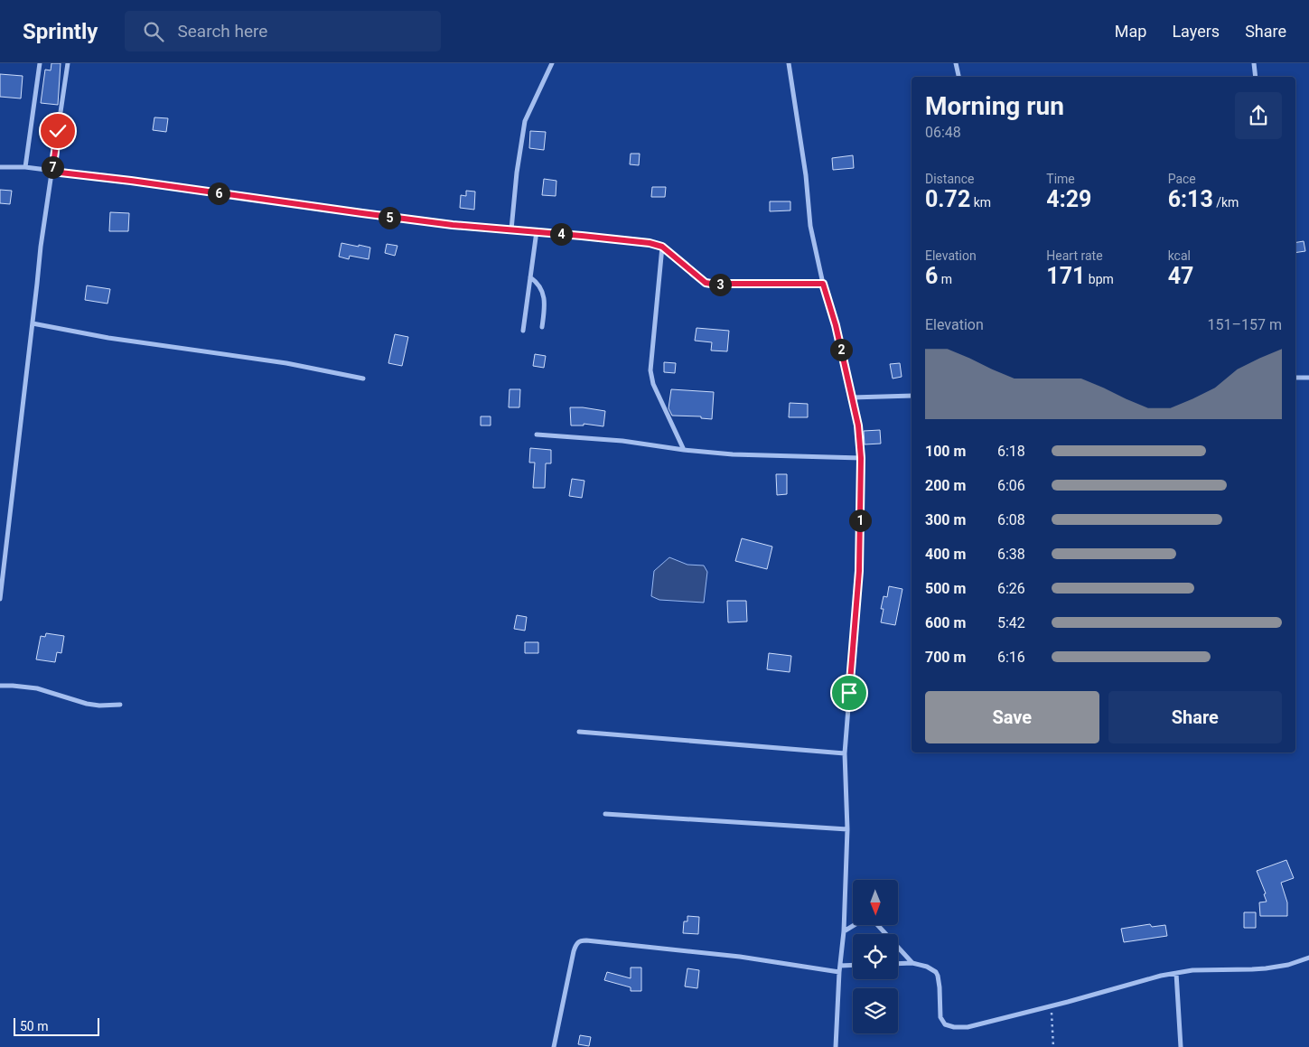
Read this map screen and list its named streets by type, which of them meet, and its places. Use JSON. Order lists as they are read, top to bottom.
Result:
{
  "scale_bar": "50 m",
  "north": "bottom",
  "page": {
    "header": "Sprintly",
    "search": "Search here",
    "nav": ["Map", "Layers", "Share"],
    "heading": ["Morning run", "06:48"],
    "stats": [
      ["Distance", "0.72 km"],
      ["Time", "4:29"],
      ["Pace", "6:13 /km"],
      ["Elevation", "6 m"],
      ["Heart rate", "171 bpm"],
      ["kcal", "47"]
    ],
    "pins": [
      "7",
      "6",
      "5",
      "4",
      "3",
      "2",
      "1"
    ],
    "chart": ["Elevation", "151–157 m"],
    "list": [
      {
        "name": "100 m",
        "note": "6:18"
      },
      {
        "name": "200 m",
        "note": "6:06"
      },
      {
        "name": "300 m",
        "note": "6:08"
      },
      {
        "name": "400 m",
        "note": "6:38"
      },
      {
        "name": "500 m",
        "note": "6:26"
      },
      {
        "name": "600 m",
        "note": "5:42"
      },
      {
        "name": "700 m",
        "note": "6:16"
      }
    ],
    "buttons": ["Save", "Share"],
    "scale": "50 m"
  }
}
